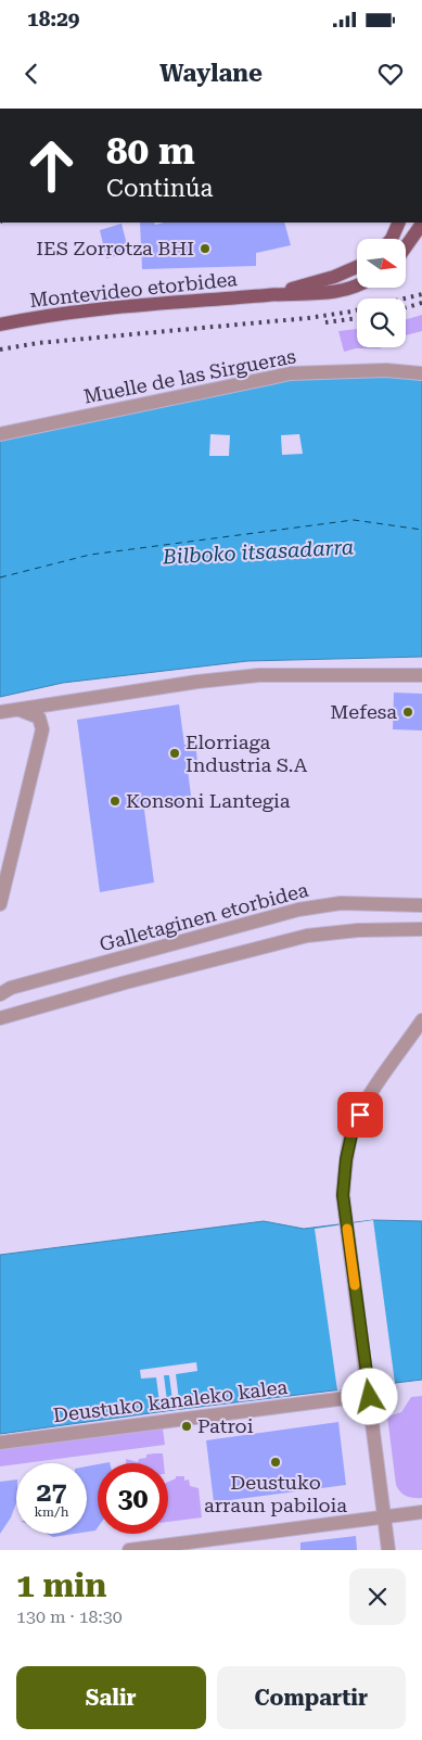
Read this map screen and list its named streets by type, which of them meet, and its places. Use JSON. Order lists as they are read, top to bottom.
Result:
{
  "streets": {
    "main road": ["Montevideo etorbidea"],
    "street": ["Muelle de las Sirgueras", "Galletaginen etorbidea", "Deustuko kanaleko kalea"]
  },
  "water": ["Bilboko itsasadarra"],
  "places": [
    "IES Zorrotza BHI",
    "Mefesa",
    "Elorriaga Industria S.A",
    "Konsoni Lantegia",
    "Patroi",
    "Deustuko arraun pabiloia"
  ],
  "north": "right",
  "page": {
    "status": "18:29",
    "header": "Waylane",
    "turn": ["80 m", "Continúa"],
    "speed": "27 km/h",
    "limit": "30",
    "heading": ["1 min", "130 m · 18:30"],
    "buttons": ["Salir", "Compartir"]
  }
}
